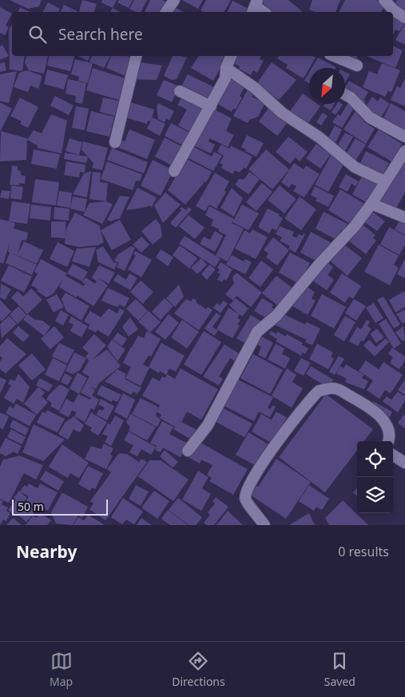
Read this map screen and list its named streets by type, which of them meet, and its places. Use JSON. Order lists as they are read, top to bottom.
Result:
{
  "scale_bar": "50 m",
  "north": "bottom left",
  "page": {
    "search": "Search here",
    "scale": "50 m",
    "heading": ["Nearby", "0 results"],
    "nav": ["Map", "Directions", "Saved"]
  }
}
